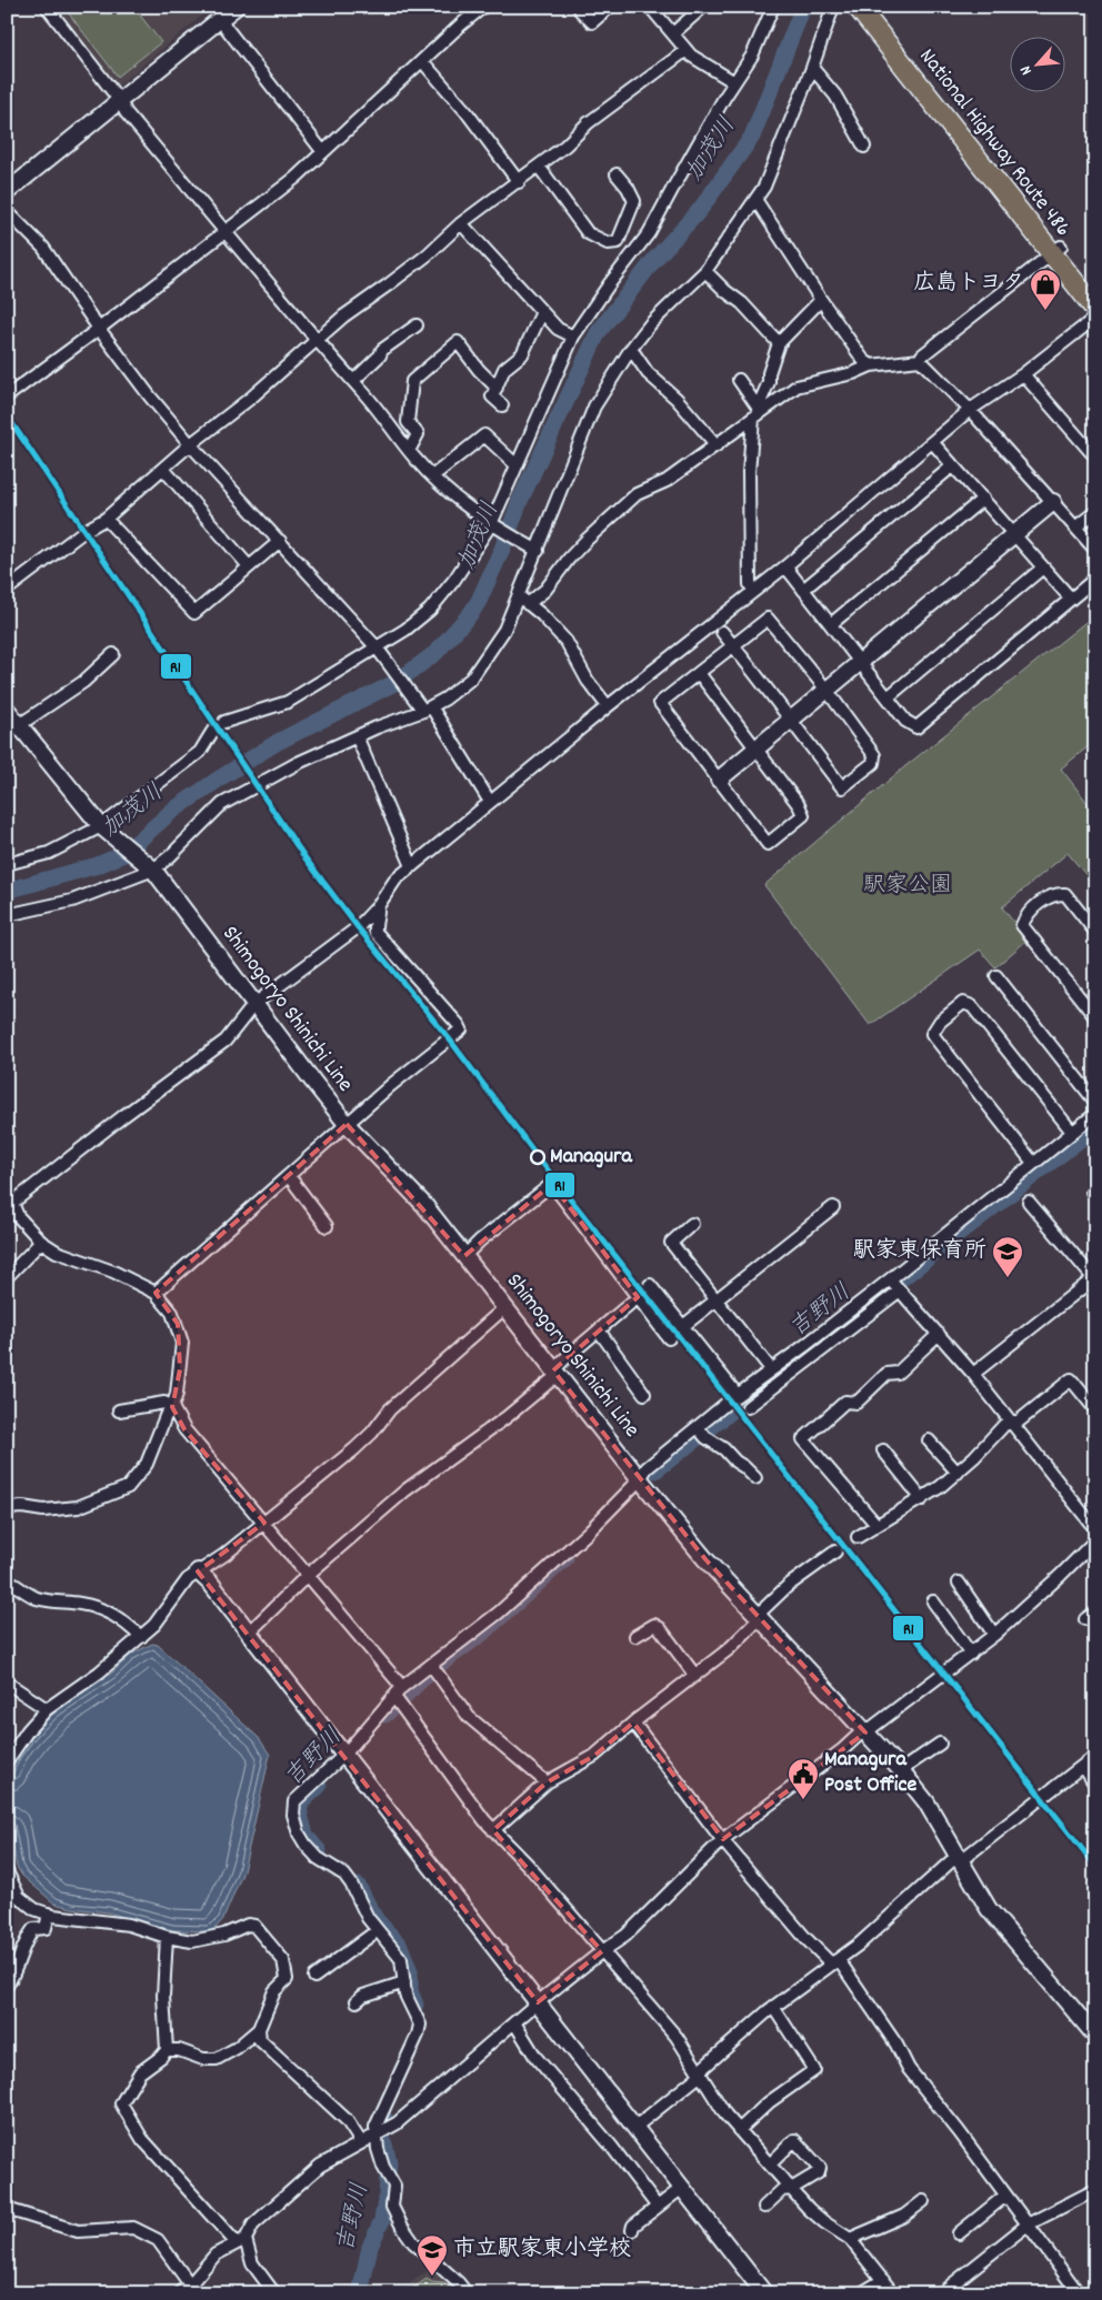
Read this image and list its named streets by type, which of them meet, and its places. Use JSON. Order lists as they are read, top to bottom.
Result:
{
  "streets": {
    "highway": ["National Highway Route 486"],
    "main road": ["Shimogoryo Shinichi Line"]
  },
  "water": ["加茂川", "吉野川"],
  "parks": ["駅家公園"],
  "places": {
    "shop": ["広島トヨタ"],
    "other": ["Managura"],
    "school or university": ["駅家東保育所", "市立駅家東小学校"],
    "public building": ["Managura Post Office"]
  },
  "lines": ["transit line R1"],
  "north": "bottom left"
}
